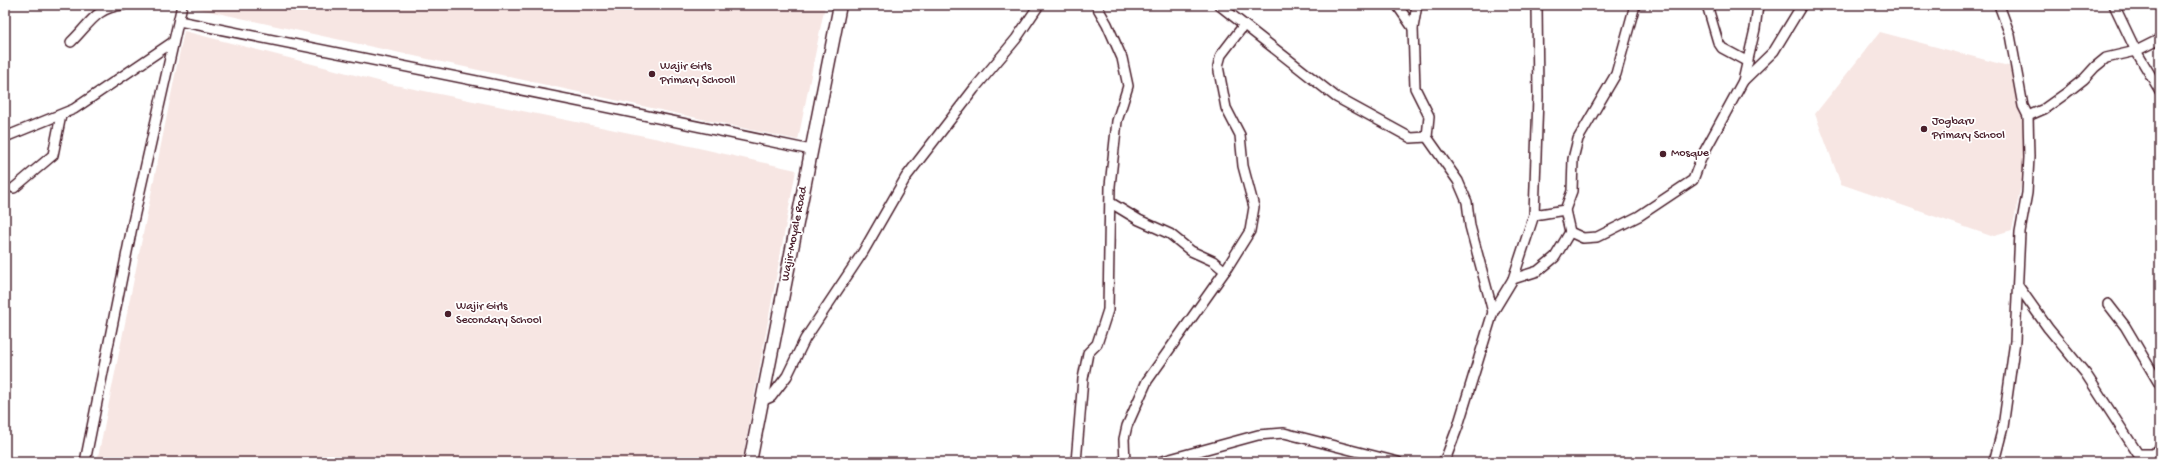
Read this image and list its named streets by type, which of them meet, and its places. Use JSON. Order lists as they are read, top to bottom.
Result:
{
  "streets": {
    "main road": ["Wajir-Moyale Road"]
  },
  "places": [
    "Wajir Girls Primary Schooll",
    "Jogbaru Primary School",
    "Mosque",
    "Wajir Girls Secondary School"
  ]
}
